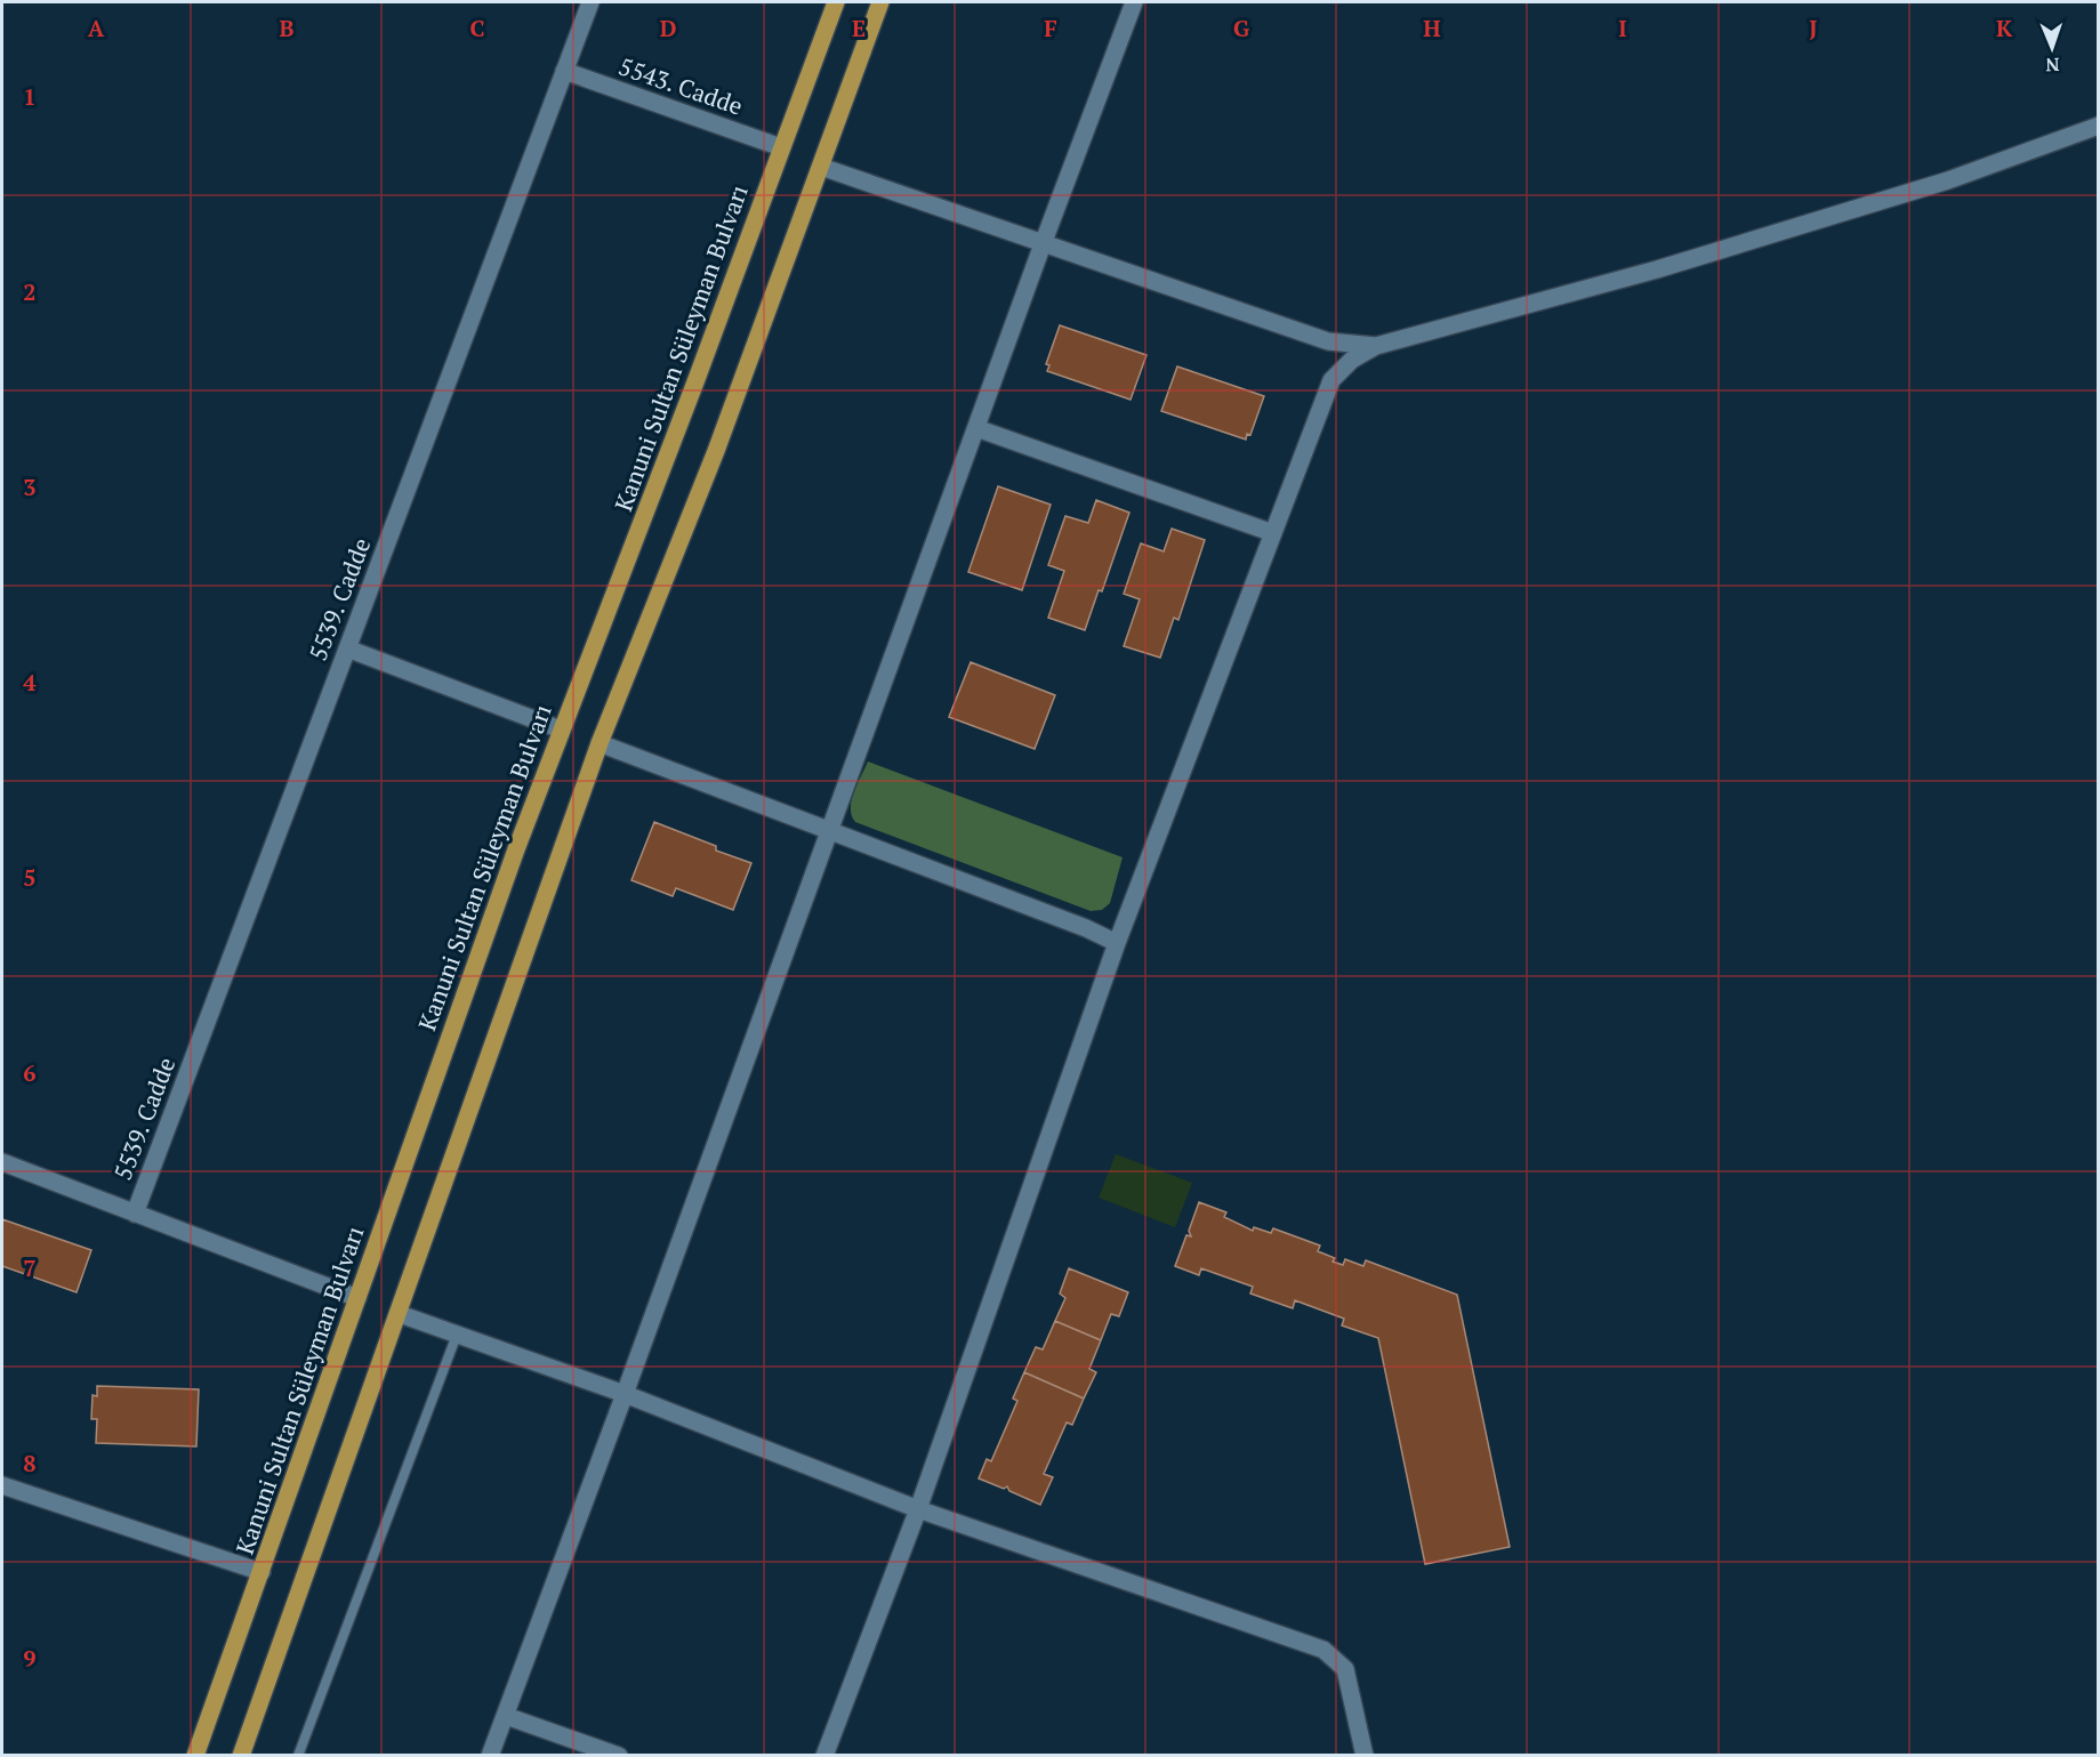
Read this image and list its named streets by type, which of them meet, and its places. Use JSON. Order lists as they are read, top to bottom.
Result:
{
  "streets": {
    "main road": ["Kanuni Sultan Süleyman Bulvarı"],
    "street": ["5543. Cadde", "5539. Cadde"]
  },
  "crossings": [
    ["5543. Cadde", "Kanuni Sultan Süleyman Bulvarı"],
    ["5543. Cadde", "5539. Cadde"]
  ],
  "north": "bottom",
  "grid": {
    "columns": [
      "A",
      "B",
      "C",
      "D",
      "E",
      "F",
      "G",
      "H",
      "I",
      "J",
      "K"
    ],
    "rows": [
      "1",
      "2",
      "3",
      "4",
      "5",
      "6",
      "7",
      "8",
      "9"
    ]
  }
}
